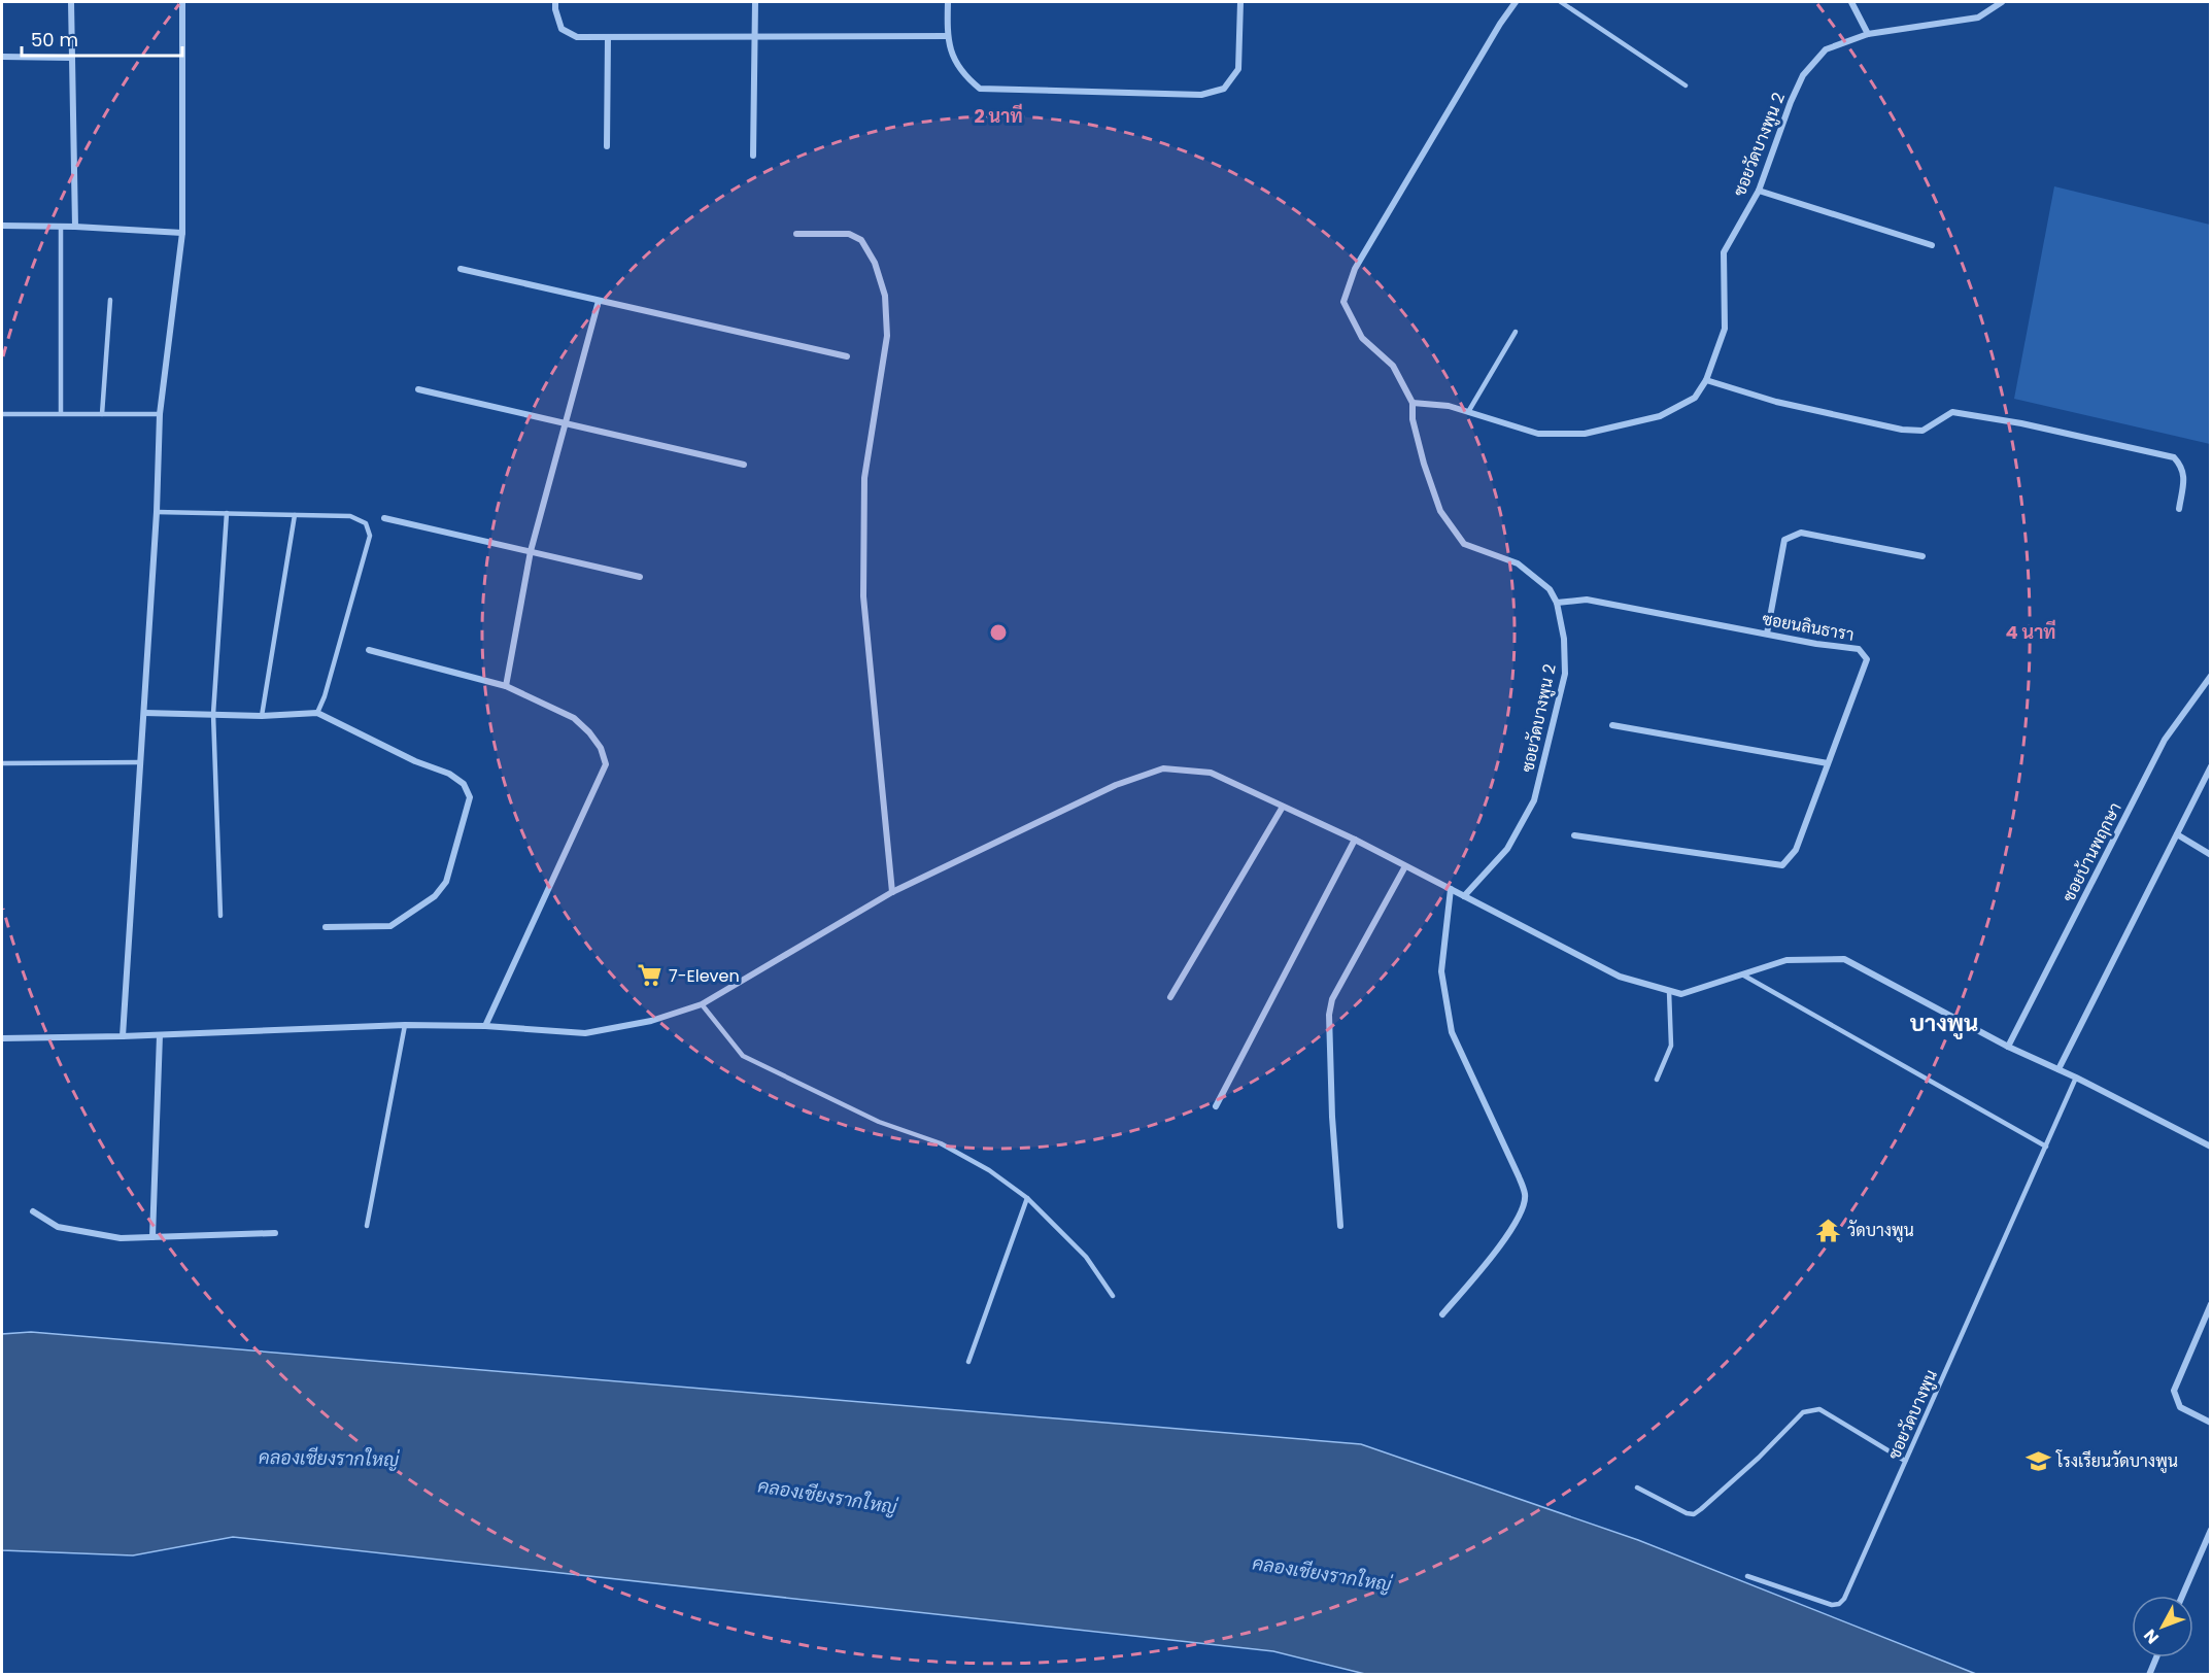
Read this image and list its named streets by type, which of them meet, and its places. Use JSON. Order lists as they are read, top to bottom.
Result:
{
  "streets": {
    "street": ["ซอยวัดบางพูน 2", "ซอยนลินธารา", "ซอยบ้านพฤกษา"],
    "lane": ["ซอยวัดบางพูน"]
  },
  "crossings": [
    ["ซอยวัดบางพูน 2", "ซอยนลินธารา"]
  ],
  "districts": ["บางพูน"],
  "water": ["คลองเชียงรากใหญ่"],
  "places": {
    "supermarket": ["7-Eleven"],
    "temple": ["วัดบางพูน"],
    "school or university": ["โรงเรียนวัดบางพูน"]
  },
  "scale_bar": "50 m",
  "north": "bottom left",
  "rings": ["2 นาที", "4 นาที"]
}
